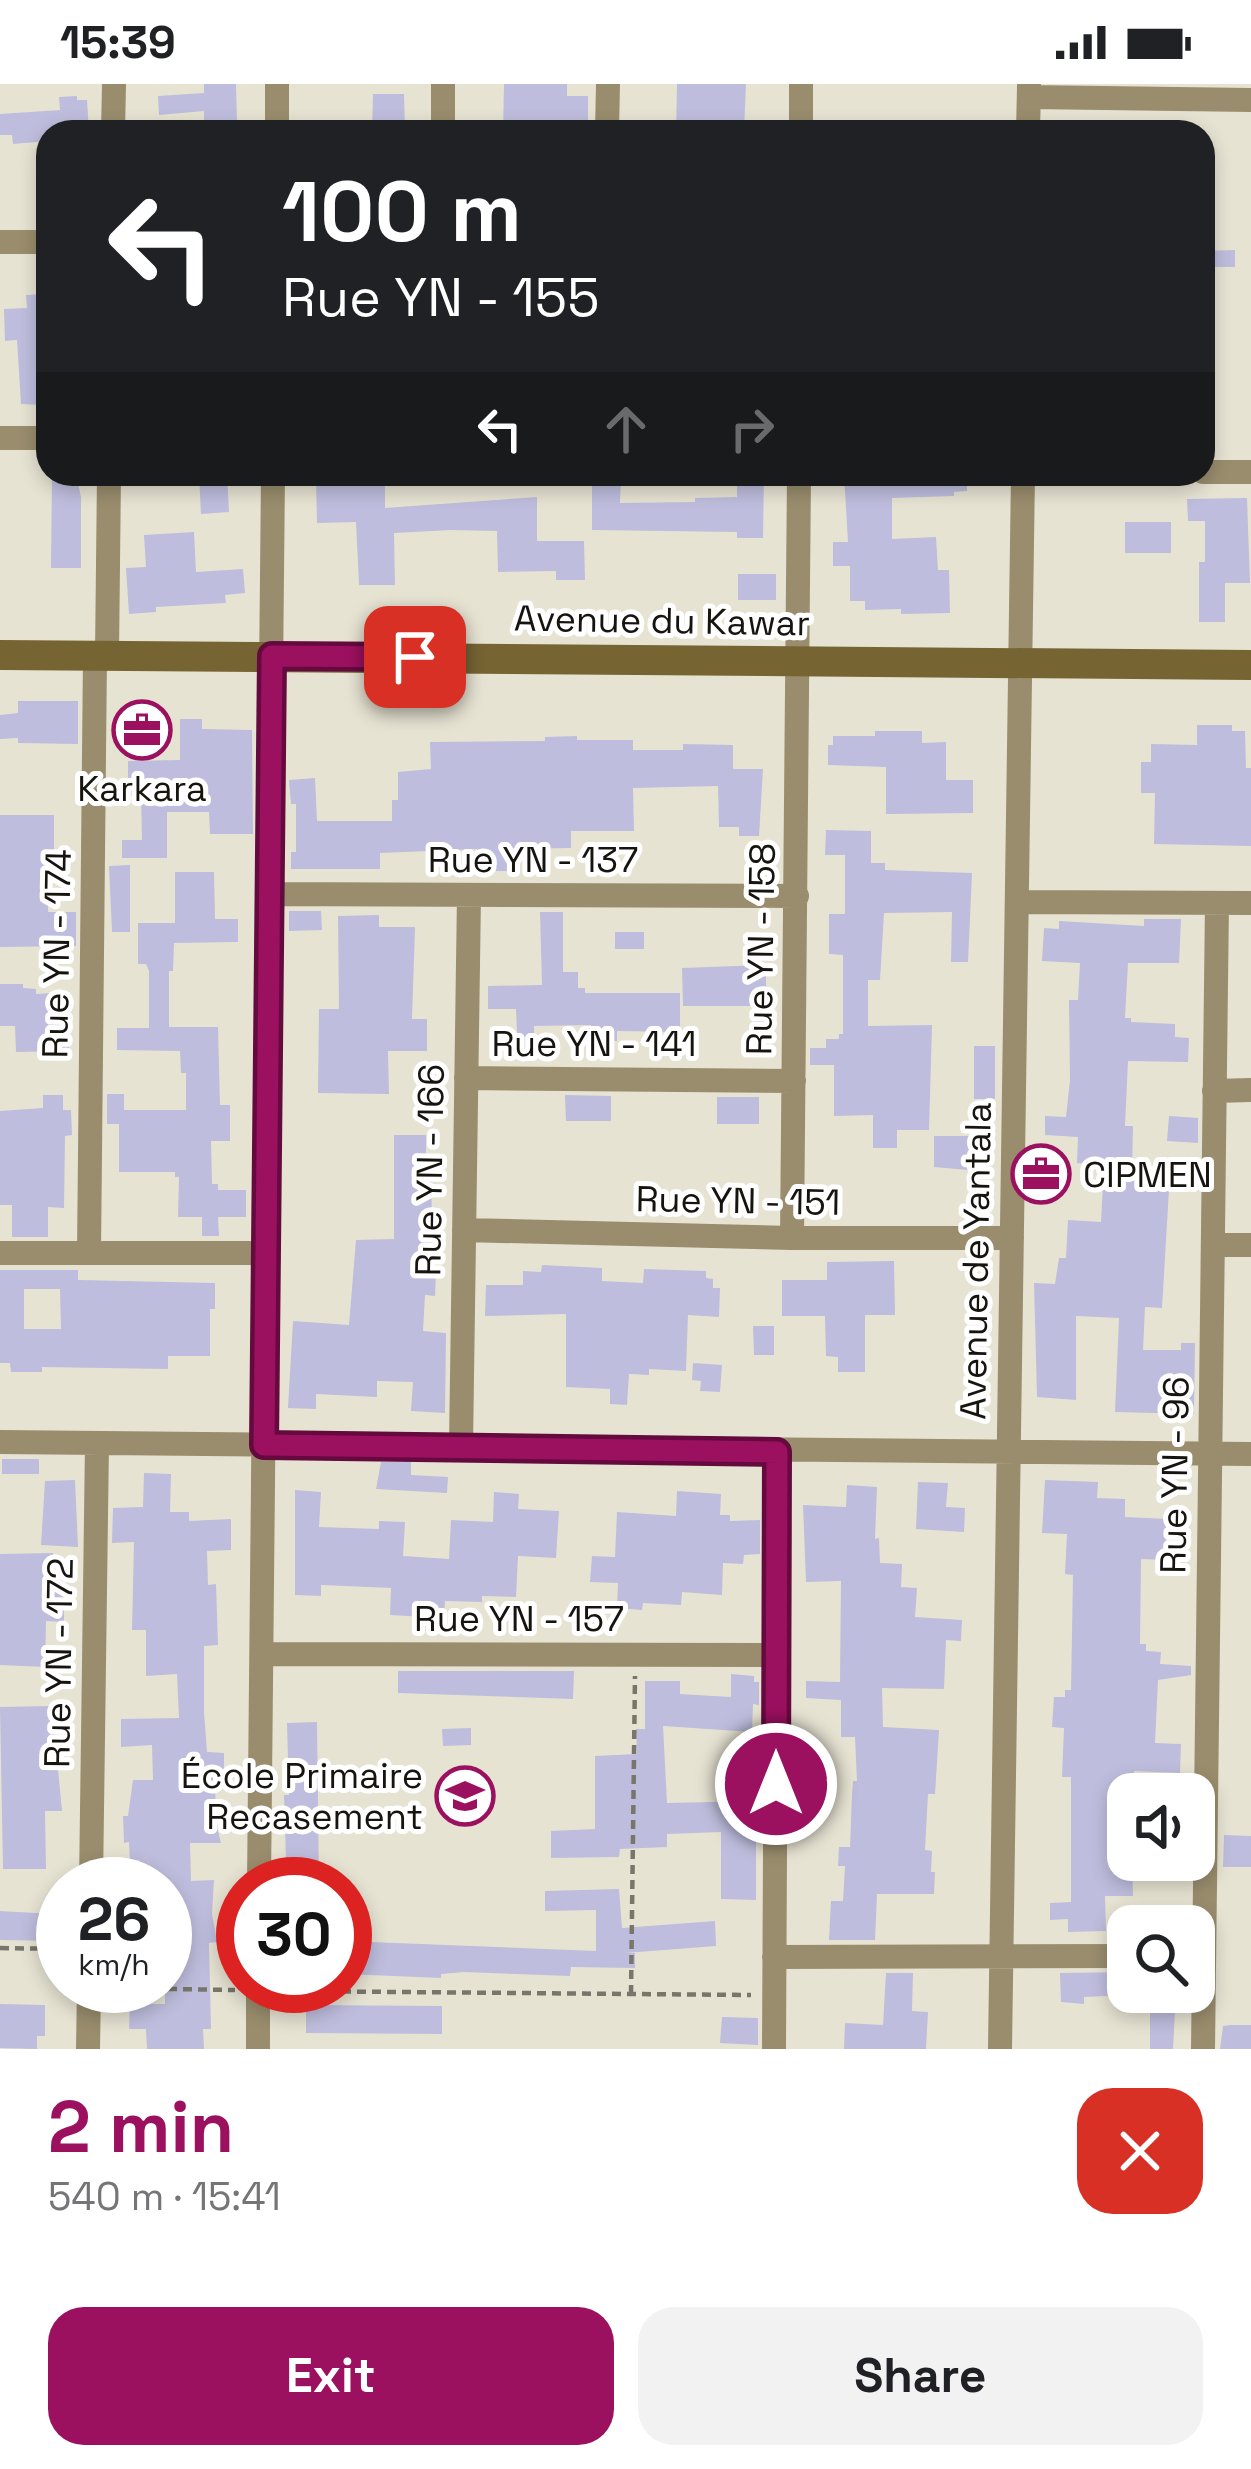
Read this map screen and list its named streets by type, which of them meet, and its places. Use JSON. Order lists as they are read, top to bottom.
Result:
{
  "streets": {
    "street": [
      "Avenue du Kawar",
      "Rue YN - 137",
      "Rue YN - 158",
      "Rue YN - 174",
      "Rue YN - 141",
      "Rue YN - 166",
      "Rue YN - 151",
      "Avenue de Yantala",
      "Rue YN - 96",
      "Rue YN - 157",
      "Rue YN - 172"
    ]
  },
  "crossings": [
    ["Avenue du Kawar", "Rue YN - 158"],
    ["Avenue du Kawar", "Rue YN - 174"],
    ["Avenue du Kawar", "Avenue de Yantala"],
    ["Rue YN - 137", "Rue YN - 158"],
    ["Rue YN - 137", "Rue YN - 166"],
    ["Rue YN - 158", "Rue YN - 141"],
    ["Rue YN - 158", "Rue YN - 151"],
    ["Rue YN - 141", "Rue YN - 166"],
    ["Rue YN - 166", "Rue YN - 151"],
    ["Rue YN - 151", "Avenue de Yantala"]
  ],
  "places": {
    "office": ["Karkara", "CIPMEN"],
    "school or university": ["École Primaire Recasement"]
  },
  "page": {
    "status": "15:39",
    "turn": ["100 m", "Rue YN - 155"],
    "speed": "26 km/h",
    "limit": "30",
    "heading": ["2 min", "540 m · 15:41"],
    "buttons": ["Exit", "Share"]
  }
}
